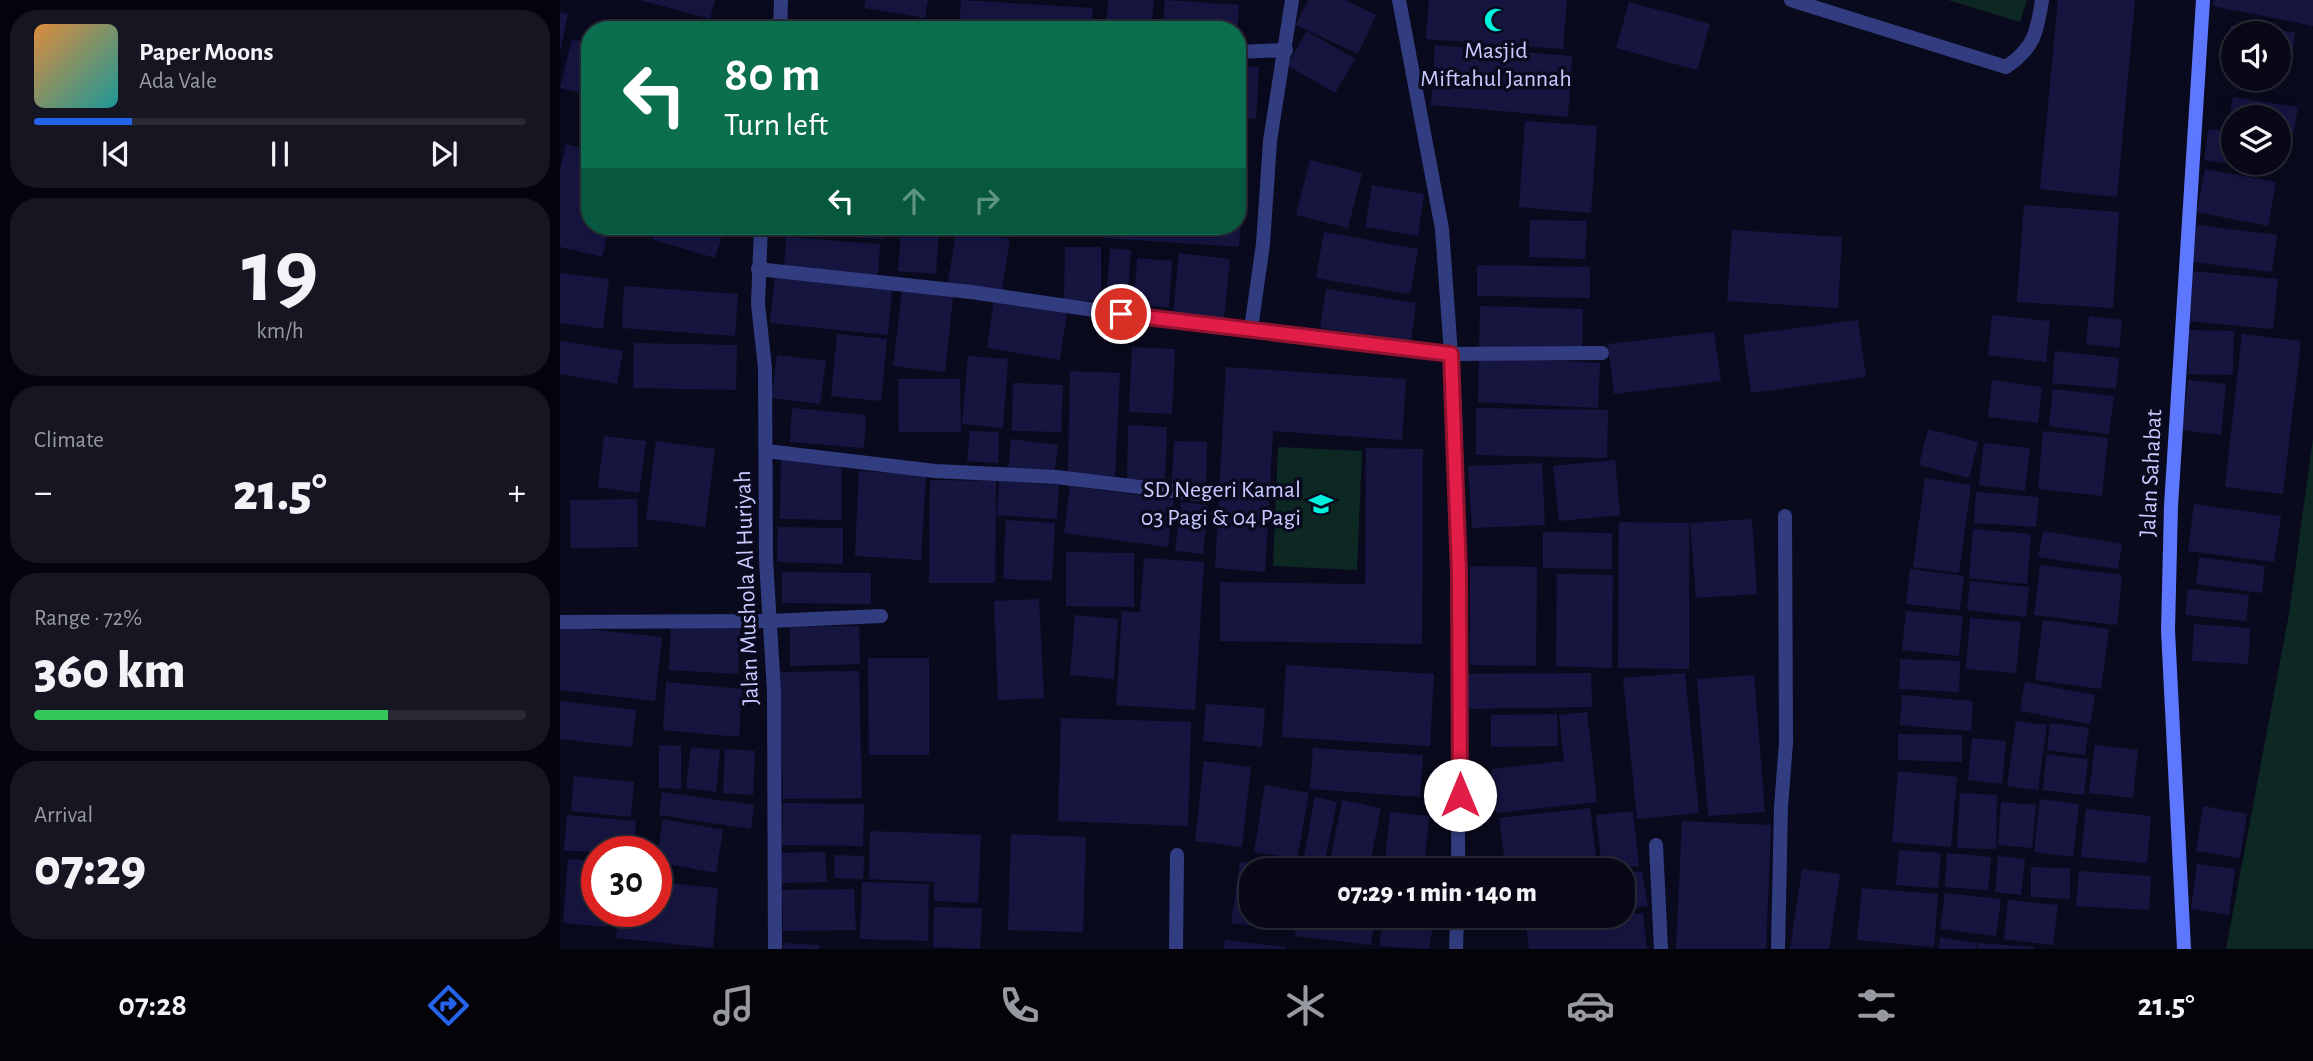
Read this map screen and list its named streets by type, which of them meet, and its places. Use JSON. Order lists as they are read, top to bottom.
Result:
{
  "streets": {
    "street": ["Jalan Sahabat", "Jalan Mushola Al Huriyah"]
  },
  "places": {
    "mosque": ["Masjid Miftahul Jannah"],
    "school or university": ["SD Negeri Kamal 03 Pagi & 04 Pagi"]
  },
  "page": {
    "turn": ["80 m", "Turn left"],
    "song": ["Paper Moons", "Ada Vale"],
    "tile": [
      ["19", "km/h"],
      "Climate",
      ["Range · 72%", "360 km"],
      ["Arrival", "07:29"]
    ],
    "heat": ["−", "21.5°", "+"],
    "limit": "30",
    "trip": "07:29 · 1 min · 140 m",
    "tabs": ["07:28", "21.5°"]
  }
}
